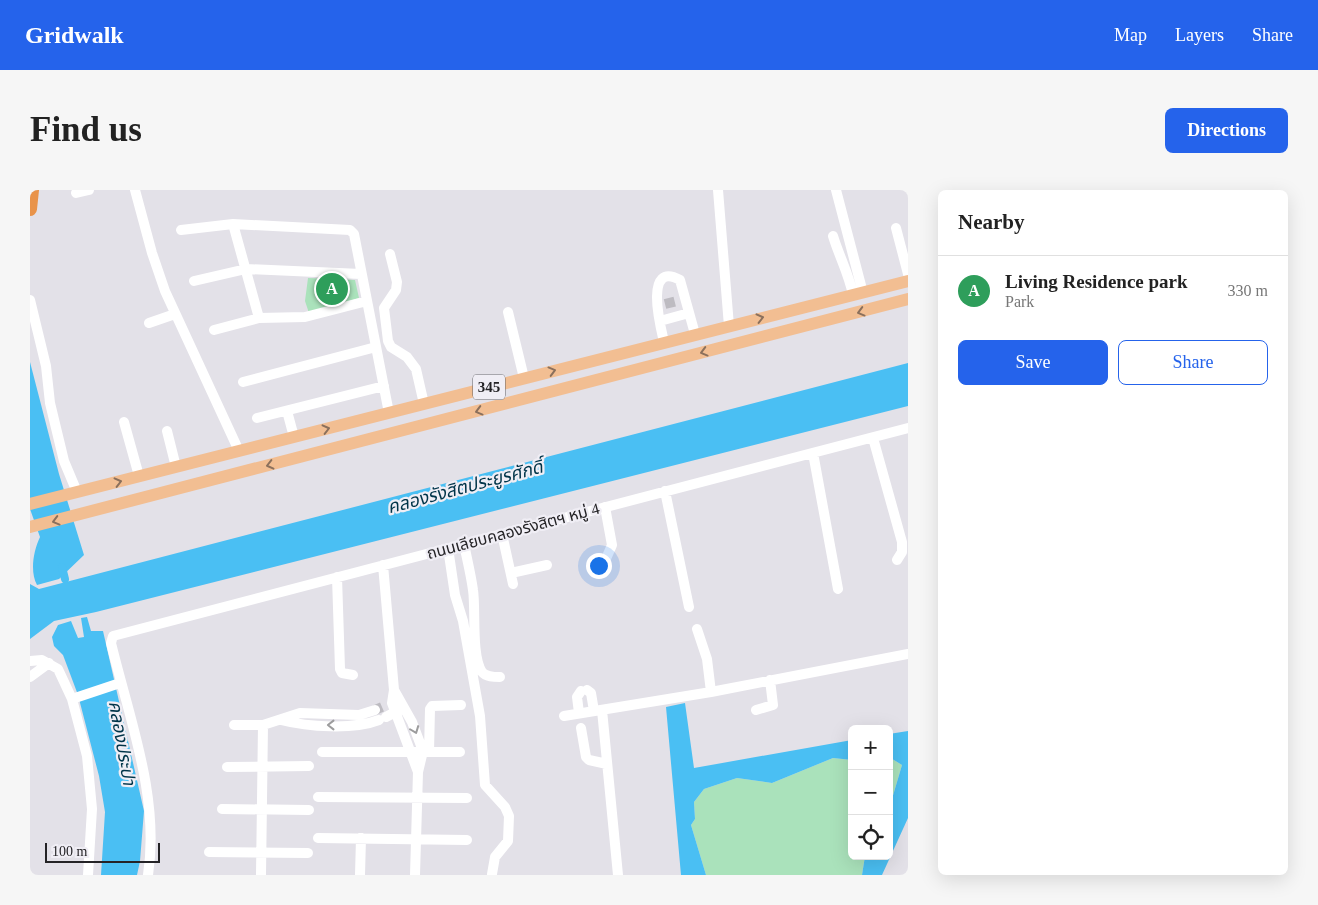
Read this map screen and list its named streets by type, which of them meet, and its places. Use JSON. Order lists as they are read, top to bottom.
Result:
{
  "streets": {
    "main road": ["345"],
    "street": ["ถนนเลียบคลองรังสิตฯ หมู่ 4"]
  },
  "water": ["คลองรังสิตประยูรศักดิ์", "คลองประปา"],
  "scale_bar": "100 m",
  "page": {
    "header": "Gridwalk",
    "nav": ["Map", "Layers", "Share"],
    "buttons": [
      "Directions",
      ["Save", "Share"]
    ],
    "title": "Find us",
    "heading": "Nearby",
    "list": [
      {
        "mark": "A",
        "name": "Living Residence park",
        "note": "Park",
        "value": "330 m"
      }
    ],
    "pins": "A",
    "map_buttons": ["+", "−"],
    "scale": "100 m"
  }
}
